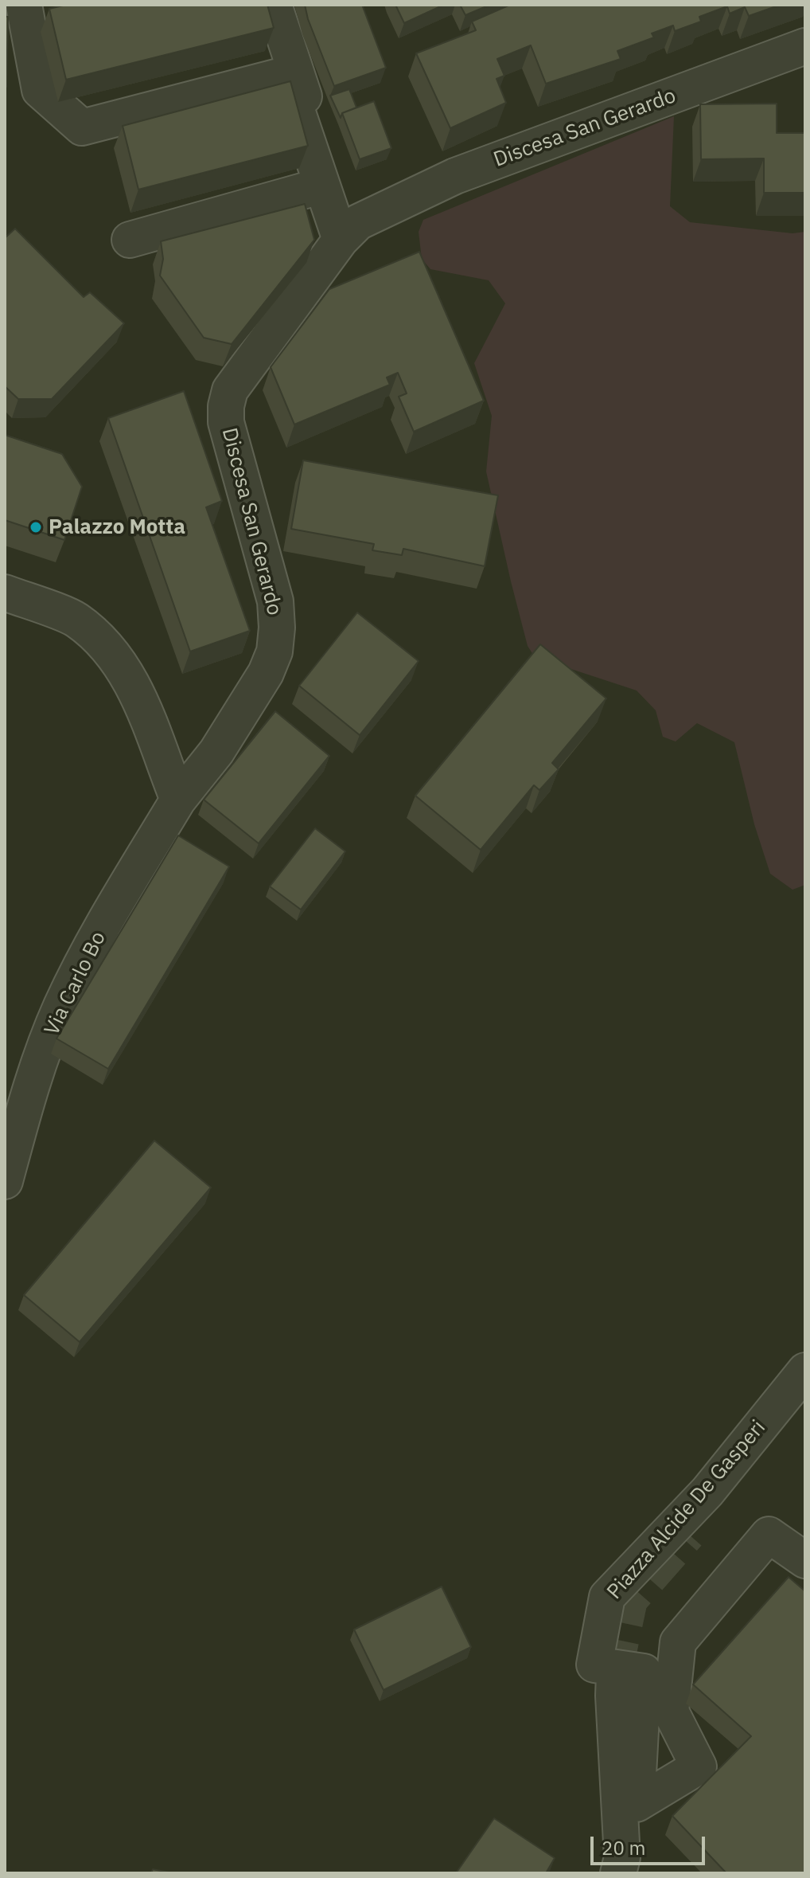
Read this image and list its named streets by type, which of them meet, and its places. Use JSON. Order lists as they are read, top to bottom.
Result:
{
  "streets": {
    "street": ["Discesa San Gerardo", "Via Carlo Bo", "Piazza Alcide De Gasperi"]
  },
  "crossings": [
    ["Discesa San Gerardo", "Via Carlo Bo"]
  ],
  "places": ["Palazzo Motta"],
  "scale_bar": "20 m"
}
